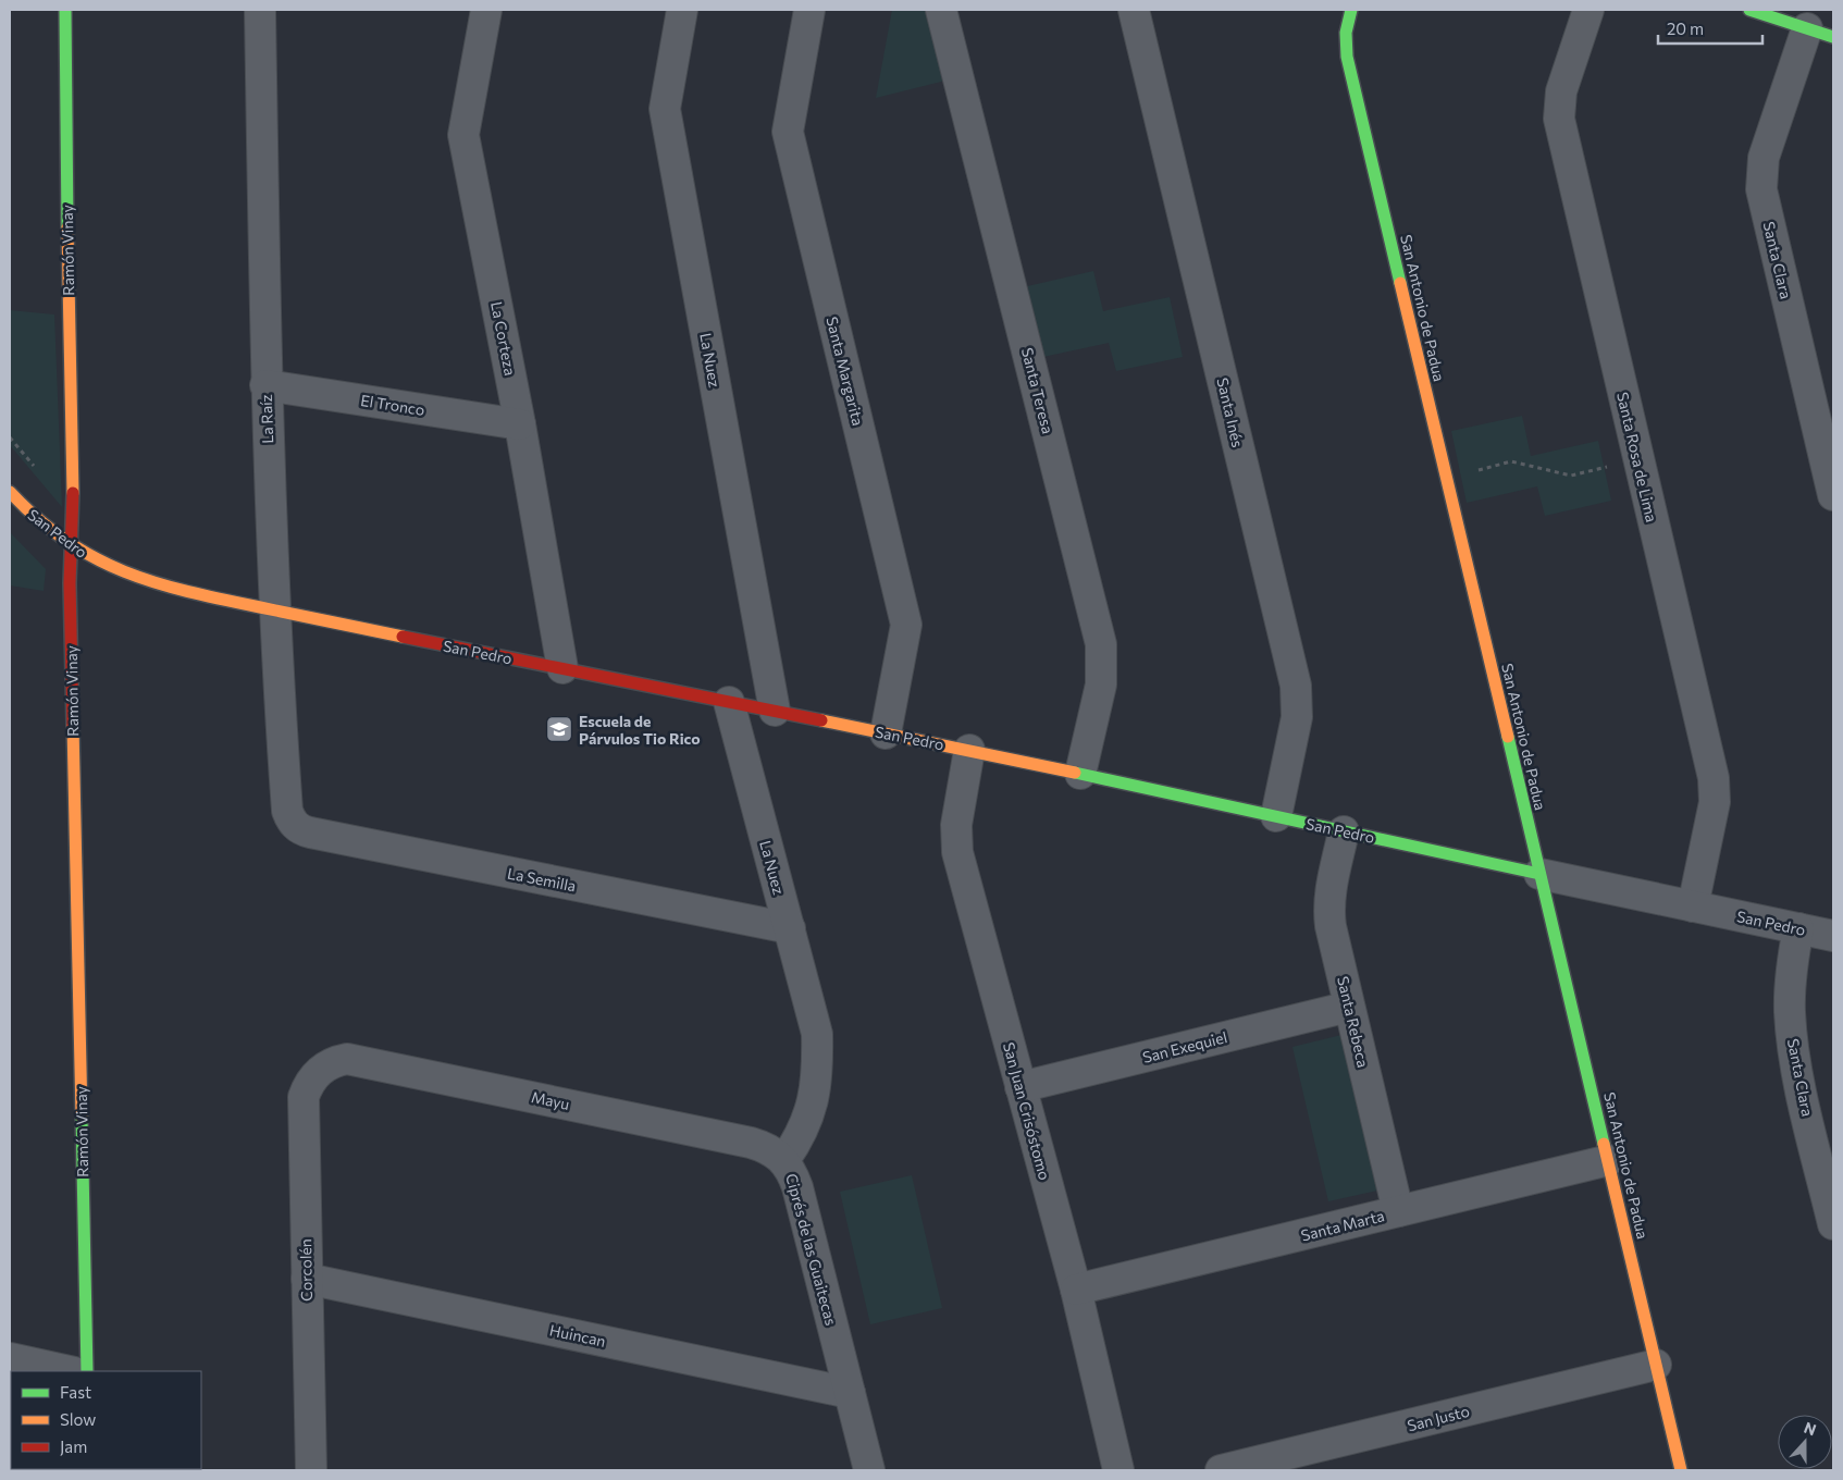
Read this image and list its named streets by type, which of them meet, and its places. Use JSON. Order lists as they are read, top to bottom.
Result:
{
  "streets": {
    "street": [
      "Ramón Vinay",
      "Santa Clara",
      "San Antonio de Padua",
      "La Corteza",
      "La Nuez",
      "Santa Margarita",
      "Santa Teresa",
      "El Tronco",
      "Santa Inés",
      "La Raíz",
      "Santa Rosa de Lima",
      "San Pedro",
      "La Semilla",
      "Santa Rebeca",
      "San Exequiel",
      "Mayu",
      "San Juan Crisóstomo",
      "Santa Marta",
      "Ciprés de las Guaitecas",
      "Corcolén",
      "Huincan",
      "San Justo"
    ]
  },
  "crossings": [
    ["Ramón Vinay", "San Pedro"],
    ["Santa Clara", "San Pedro"],
    ["San Antonio de Padua", "San Pedro"],
    ["San Antonio de Padua", "Santa Marta"],
    ["San Antonio de Padua", "San Justo"],
    ["La Corteza", "El Tronco"],
    ["La Corteza", "San Pedro"],
    ["La Nuez", "San Pedro"],
    ["La Nuez", "La Semilla"],
    ["La Nuez", "Ciprés de las Guaitecas"],
    ["Santa Margarita", "San Pedro"],
    ["Santa Teresa", "San Pedro"],
    ["El Tronco", "La Raíz"],
    ["Santa Inés", "San Pedro"],
    ["La Raíz", "San Pedro"],
    ["La Raíz", "La Semilla"],
    ["Santa Rosa de Lima", "San Pedro"],
    ["San Pedro", "Santa Rebeca"],
    ["San Pedro", "San Juan Crisóstomo"],
    ["Santa Rebeca", "San Exequiel"],
    ["Santa Rebeca", "Santa Marta"],
    ["San Exequiel", "San Juan Crisóstomo"],
    ["Mayu", "Ciprés de las Guaitecas"],
    ["Mayu", "Corcolén"],
    ["San Juan Crisóstomo", "Santa Marta"],
    ["Ciprés de las Guaitecas", "Huincan"],
    ["Corcolén", "Huincan"]
  ],
  "places": {
    "school or university": ["Escuela de Párvulos Tio Rico"]
  },
  "legend": ["Fast", "Slow", "Jam"],
  "scale_bar": "20 m",
  "north": "top"
}
